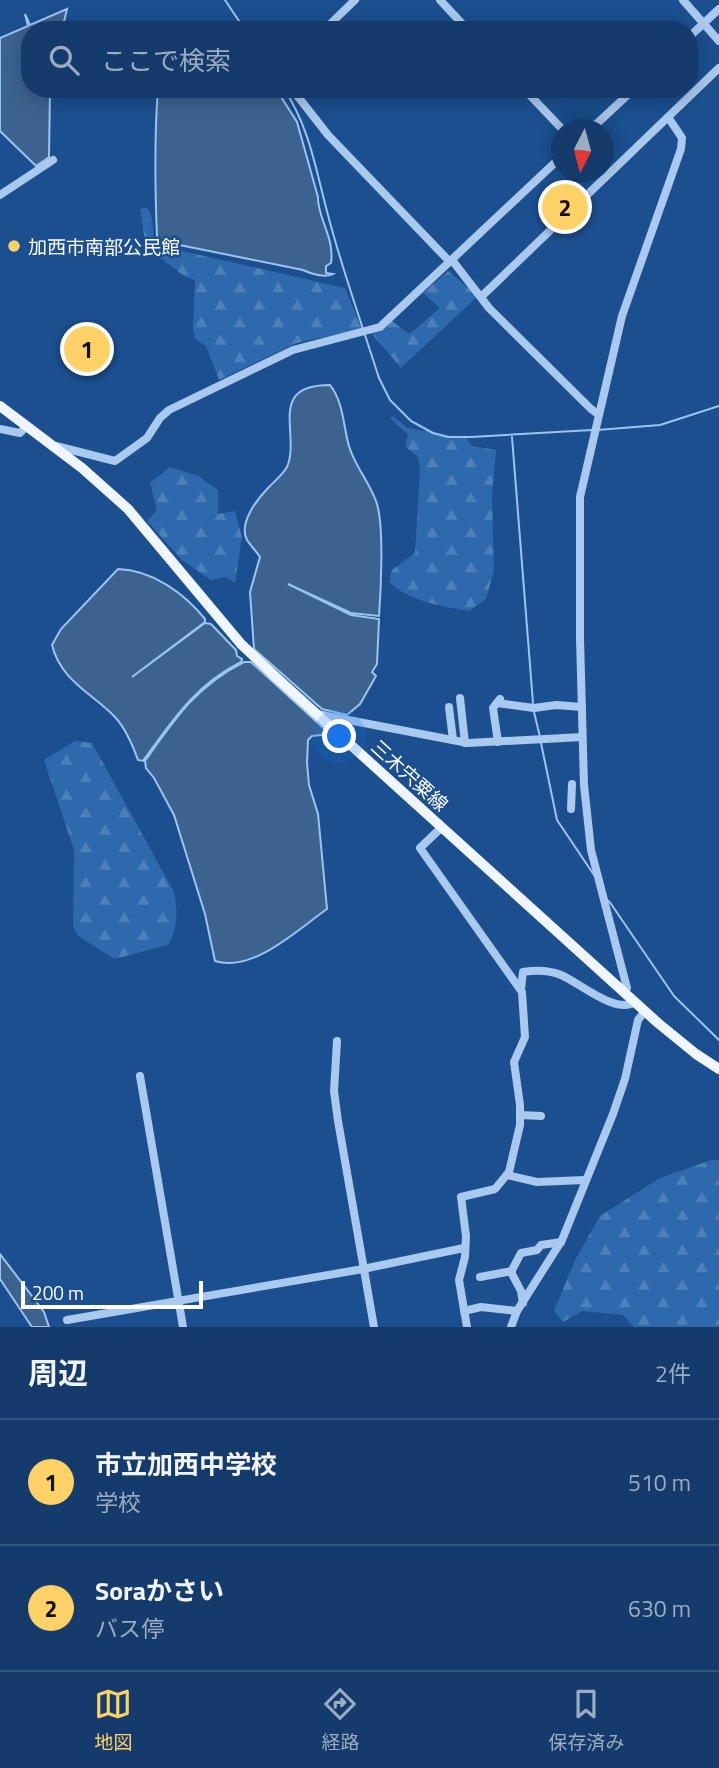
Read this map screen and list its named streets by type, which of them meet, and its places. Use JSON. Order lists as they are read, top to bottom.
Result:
{
  "streets": {
    "main road": ["三木宍粟線"]
  },
  "places": ["加西市南部公民館"],
  "scale_bar": "200 m",
  "north": "bottom",
  "page": {
    "search": "ここで検索",
    "pins": ["2", "1"],
    "scale": "200 m",
    "heading": ["周辺", "2件"],
    "list": [
      {
        "mark": "1",
        "name": "市立加西中学校",
        "note": "学校",
        "value": "510 m"
      },
      {
        "mark": "2",
        "name": "Soraかさい",
        "note": "バス停",
        "value": "630 m"
      }
    ],
    "nav": ["地図", "経路", "保存済み"]
  }
}
